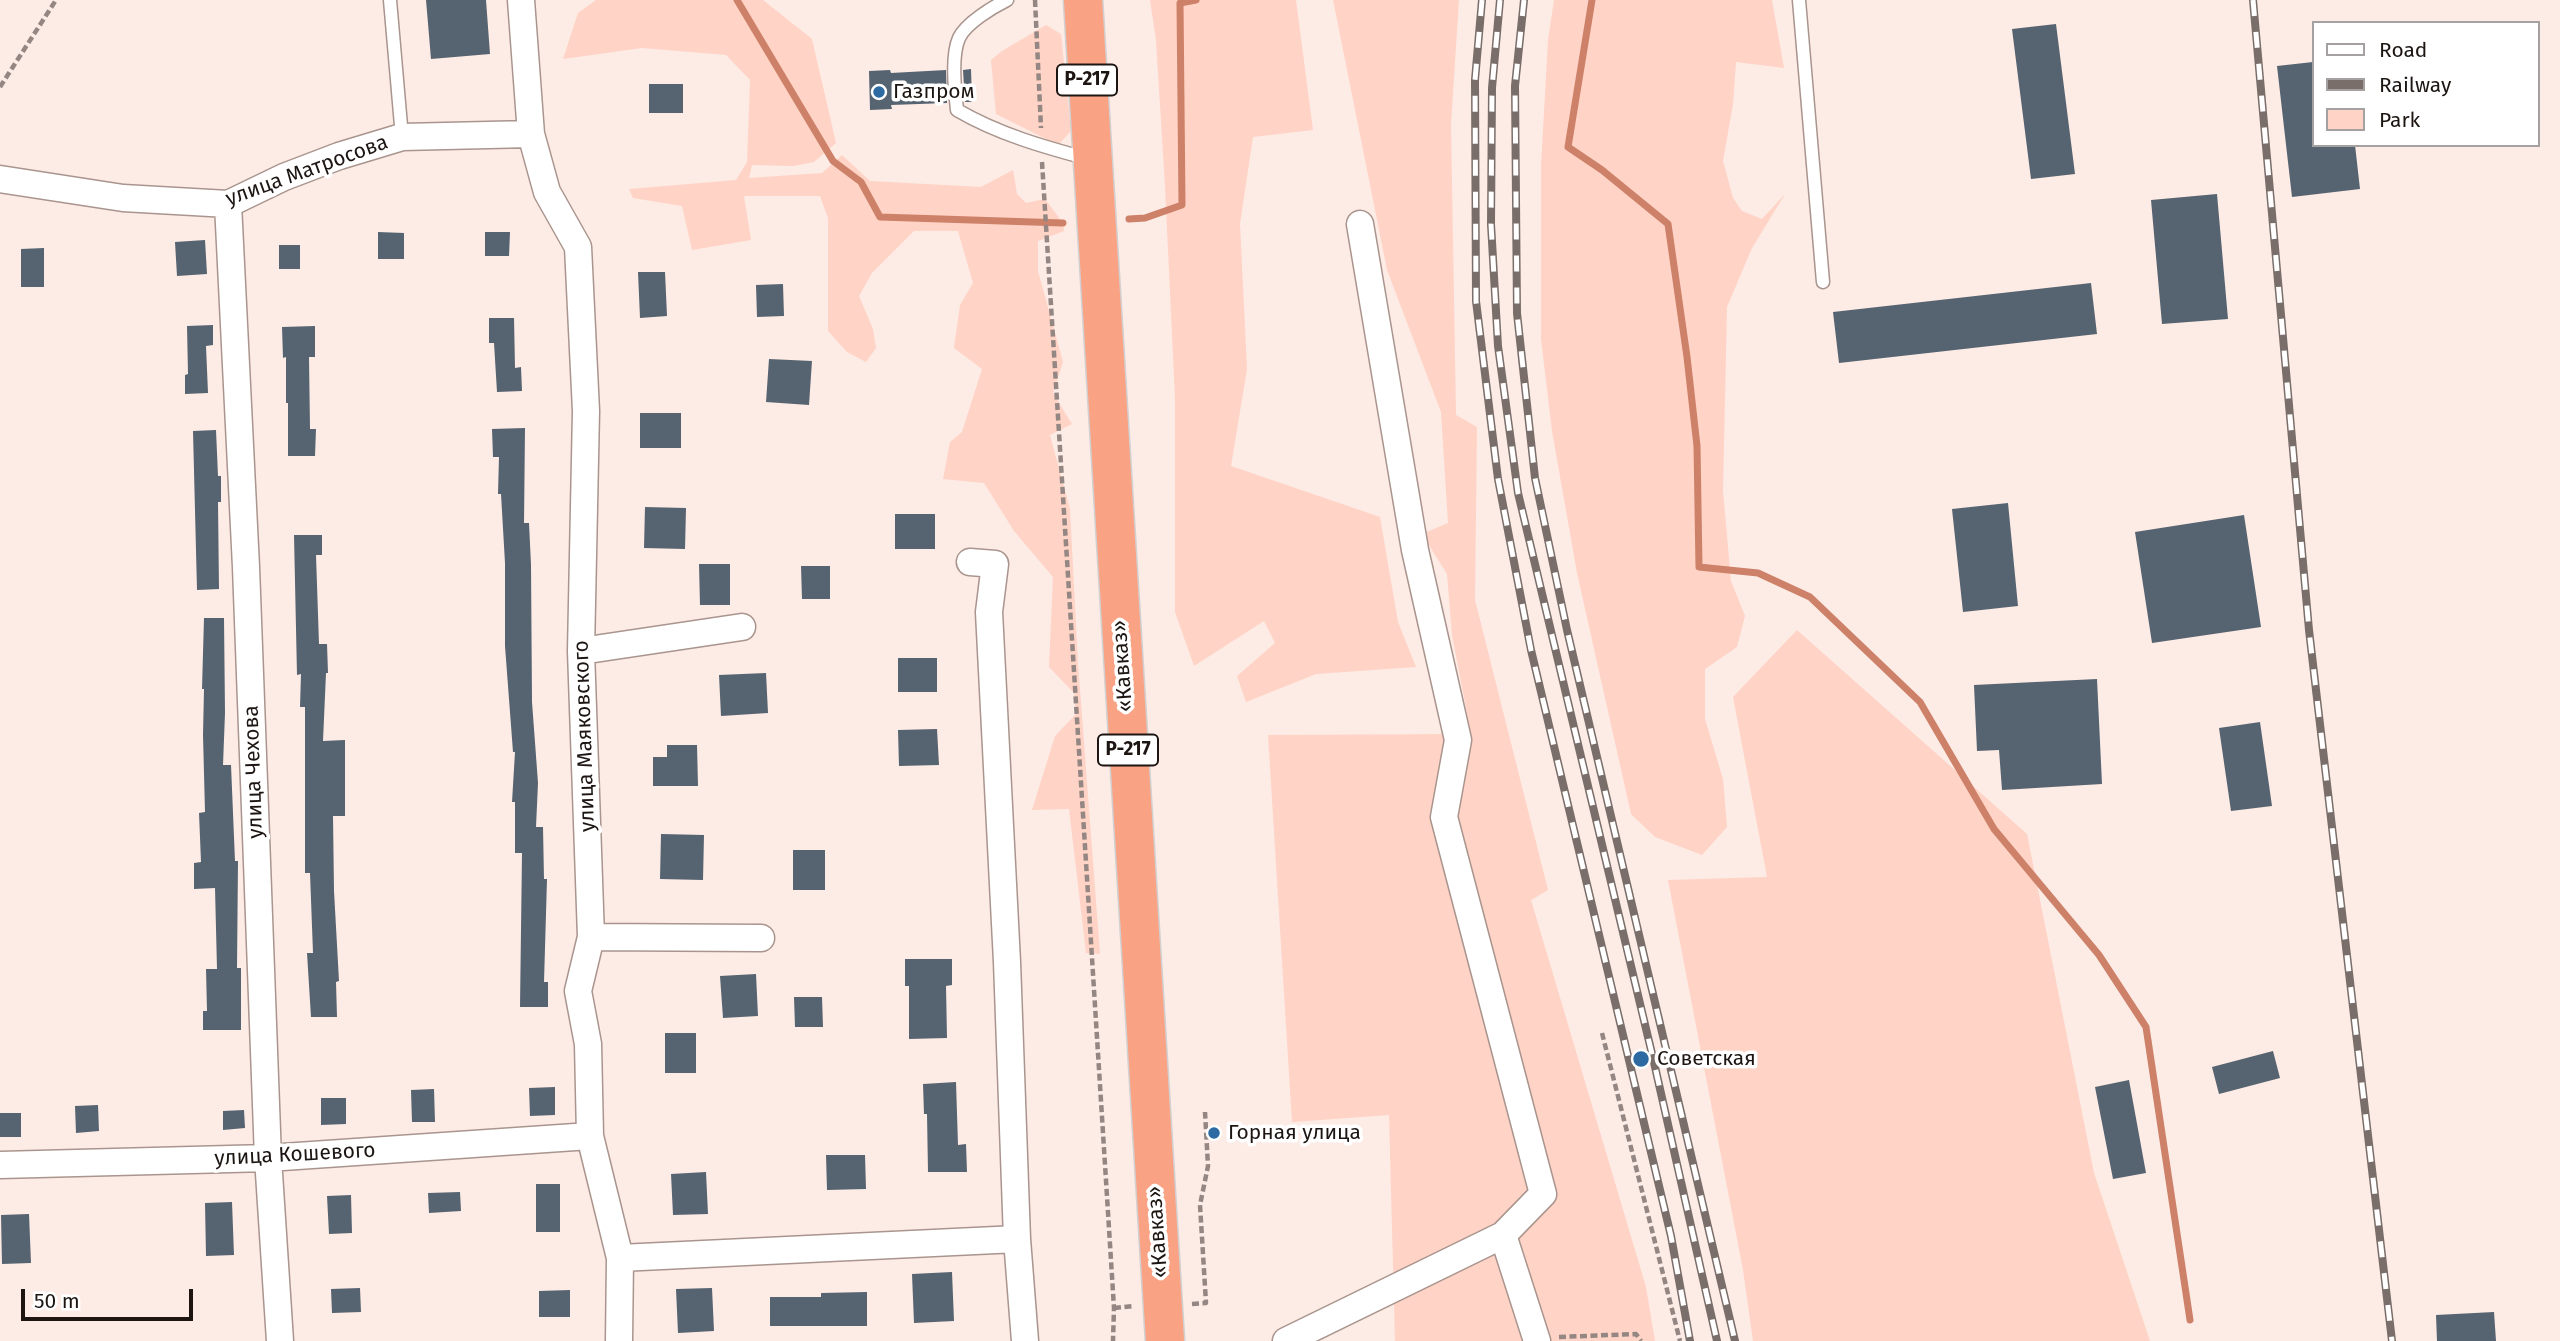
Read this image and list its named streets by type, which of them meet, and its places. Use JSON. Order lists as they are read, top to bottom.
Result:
{
  "streets": {
    "highway": ["Р-217", "«Кавказ»"],
    "street": [
      "улица Матросова",
      "улица Маяковского",
      "улица Чехова",
      "улица Кошевого"
    ]
  },
  "crossings": [
    ["Р-217", "«Кавказ»"],
    ["улица Матросова", "улица Маяковского"],
    ["улица Матросова", "улица Чехова"],
    ["улица Маяковского", "улица Кошевого"],
    ["улица Чехова", "улица Кошевого"]
  ],
  "places": ["Газпром", "Советская", "Горная улица"],
  "legend": ["Road", "Railway", "Park"],
  "scale_bar": "50 m"
}
